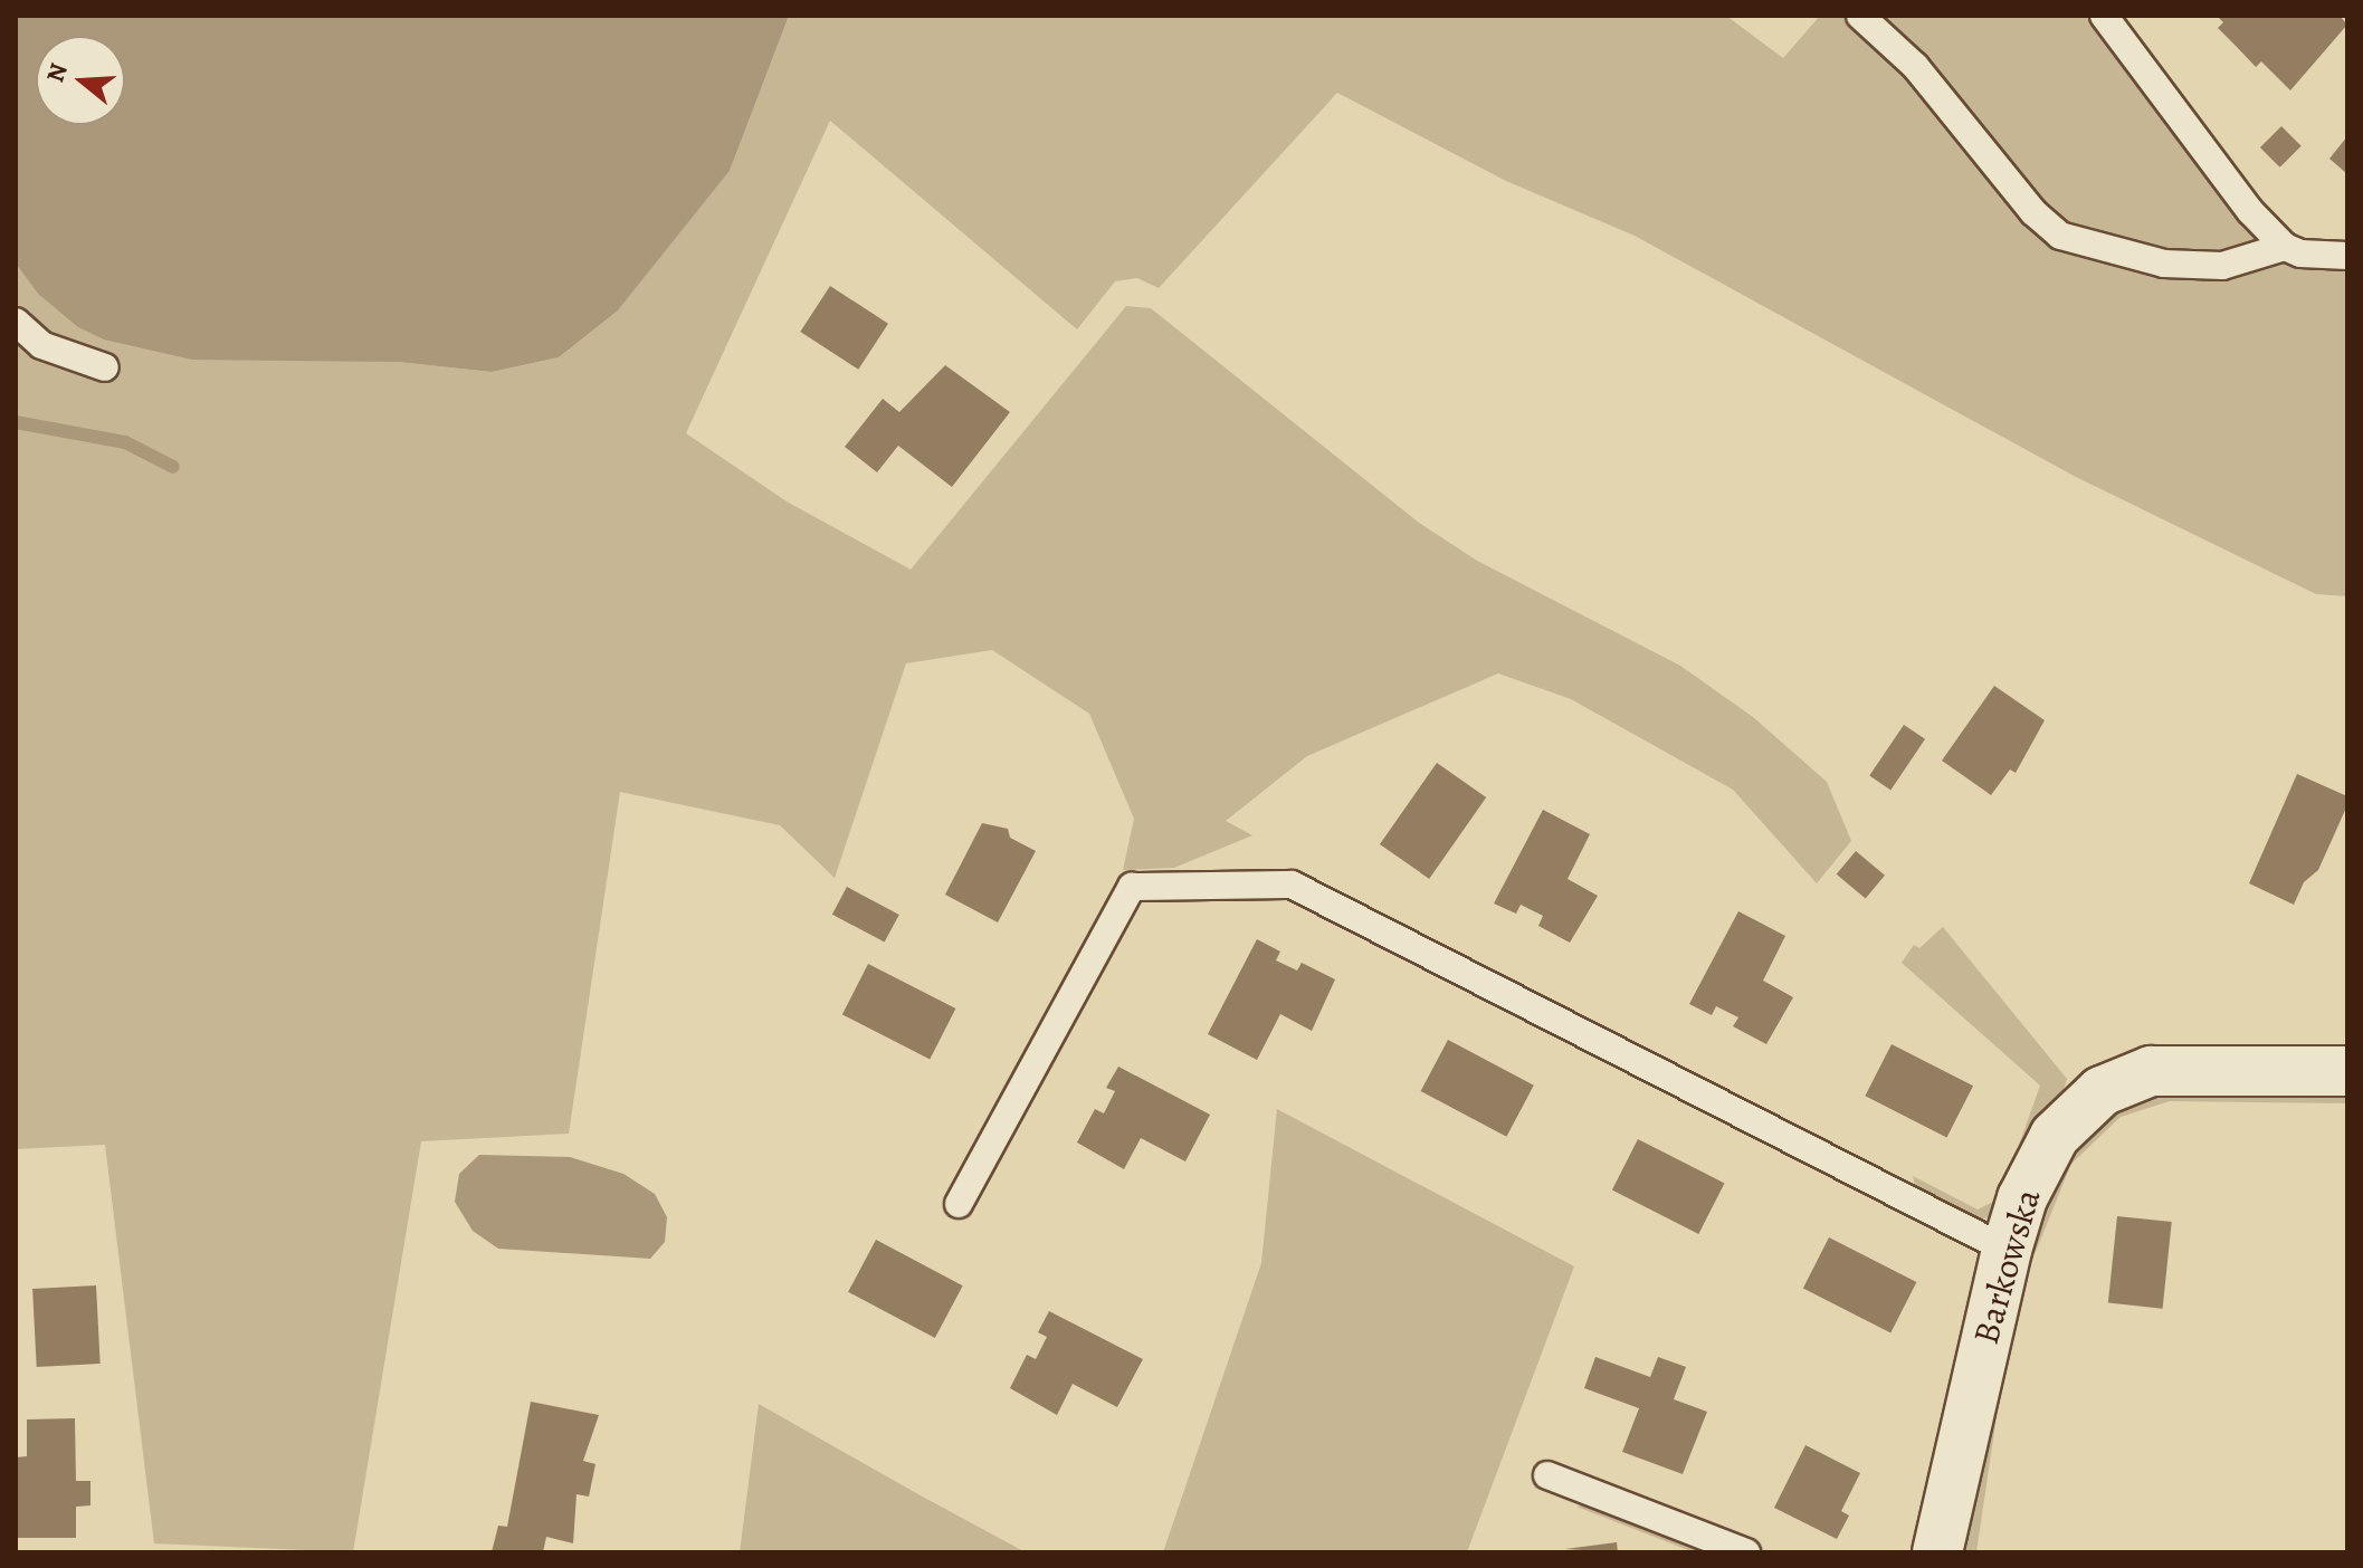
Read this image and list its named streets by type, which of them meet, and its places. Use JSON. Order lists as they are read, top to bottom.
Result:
{
  "streets": {
    "street": ["Barkowska"]
  },
  "north": "left"
}
